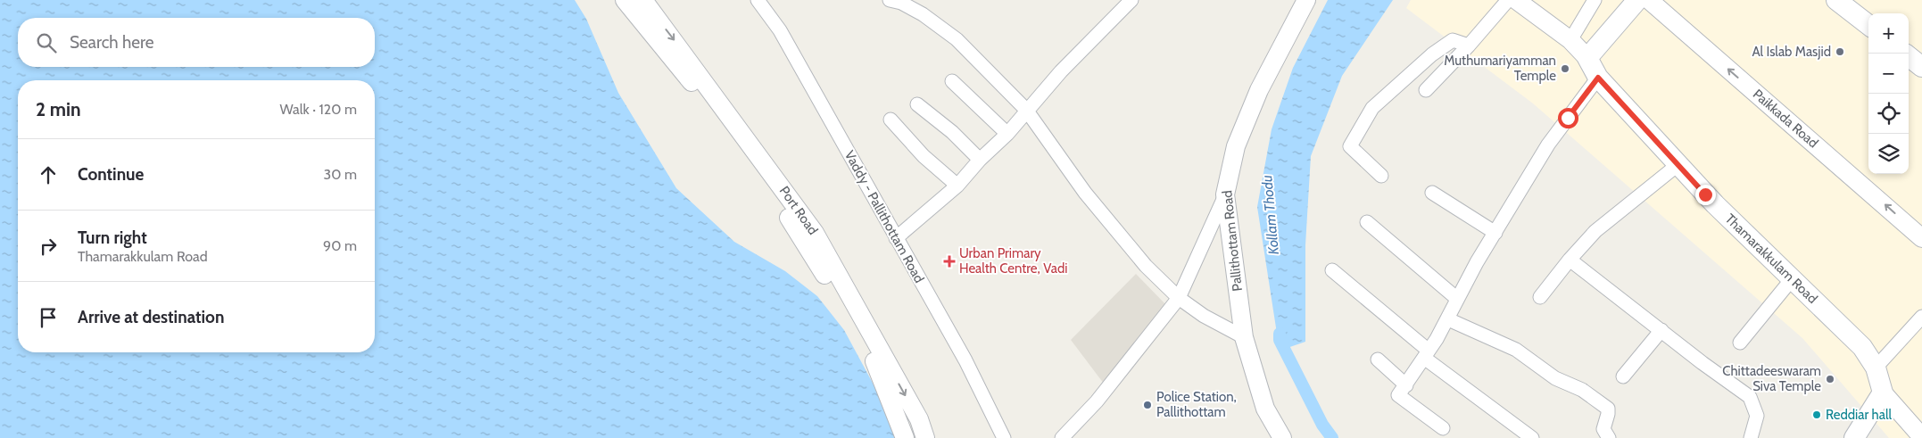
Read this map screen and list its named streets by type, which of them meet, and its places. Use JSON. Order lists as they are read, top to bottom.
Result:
{
  "streets": {
    "main road": ["Thamarakkulam Road"],
    "street": [
      "Paikkada Road",
      "Port Road",
      "Vaddy - Pallithottam Road",
      "Pallithottam Road"
    ]
  },
  "one_way": ["Paikkada Road"],
  "water": ["Kollam Thodu"],
  "places": {
    "other": [
      "Al Islab Masjid",
      "Muthumariyamman Temple",
      "Chittadeeswaram Siva Temple",
      "Police Station, Pallithottam",
      "Reddiar hall"
    ],
    "health": ["Urban Primary Health Centre, Vadi"]
  },
  "page": {
    "map_buttons": ["+", "−"],
    "search": "Search here",
    "heading": ["2 min", "Walk · 120 m"],
    "list": [
      ["Continue", "30 m"],
      ["Turn right", "Thamarakkulam Road", "90 m"],
      "Arrive at destination"
    ]
  }
}
